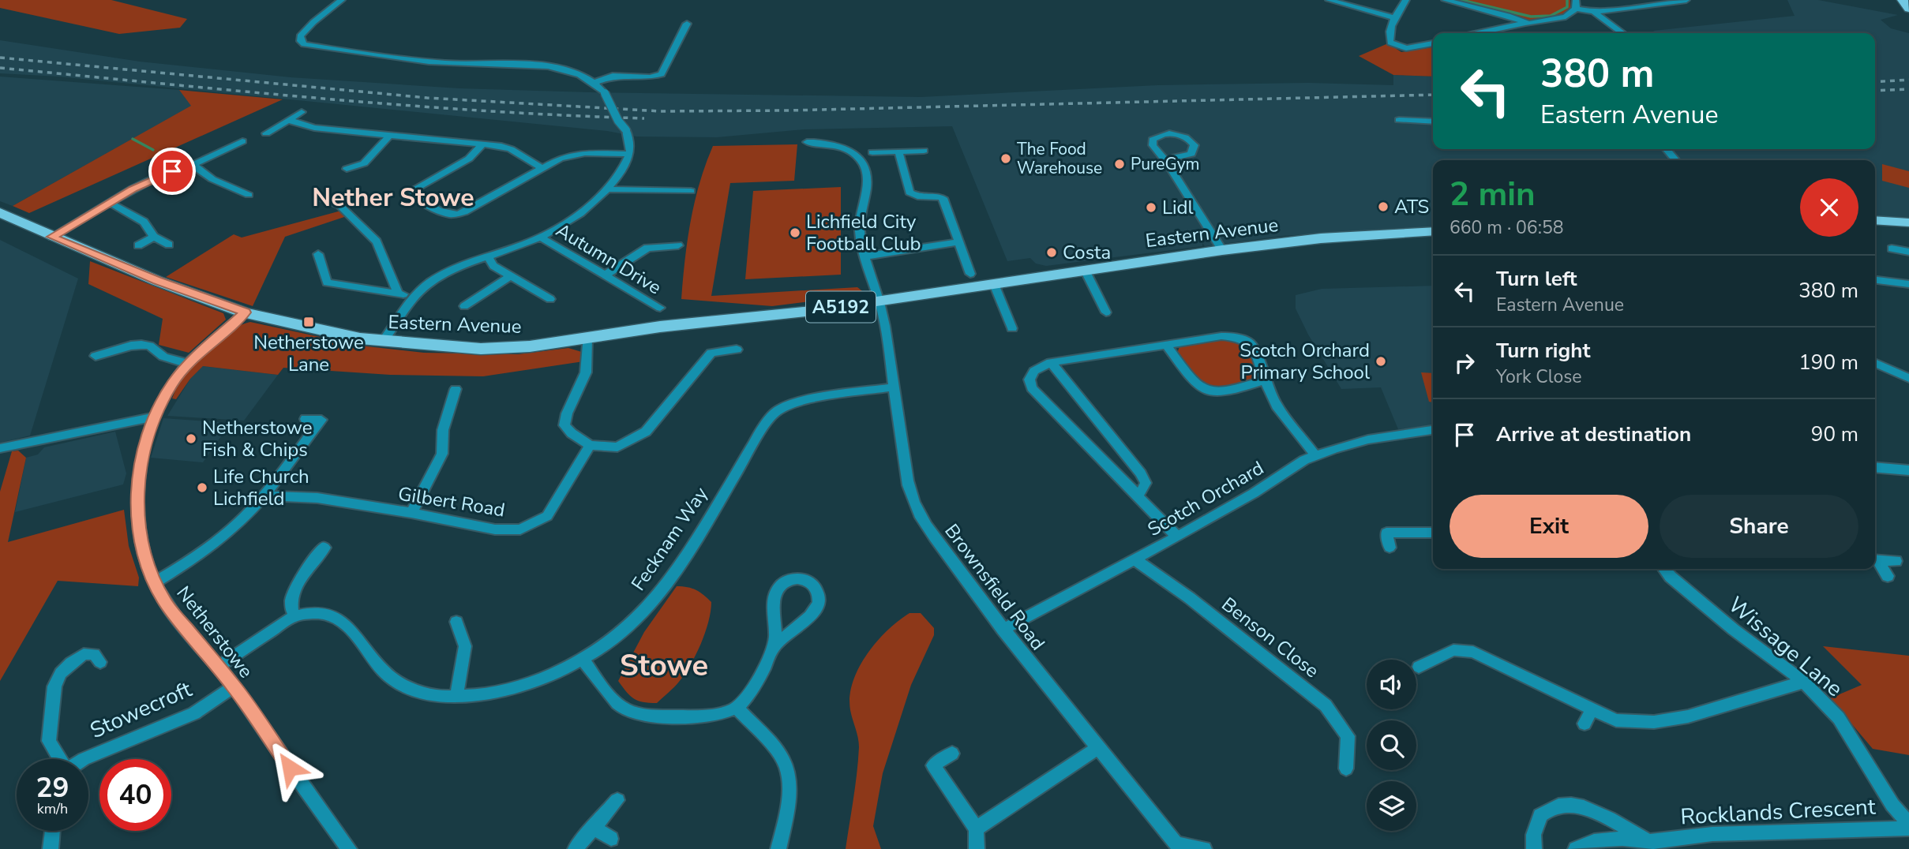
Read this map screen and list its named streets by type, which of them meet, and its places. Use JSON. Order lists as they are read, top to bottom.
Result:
{
  "streets": {
    "highway": ["Eastern Avenue", "A5192"],
    "street": [
      "Autumn Drive",
      "Scotch Orchard",
      "Gilbert Road",
      "Fecknam Way",
      "Brownsfield Road",
      "Netherstowe",
      "Benson Close",
      "Wissage Lane",
      "Stowecroft",
      "Rocklands Crescent"
    ]
  },
  "crossings": [
    ["Eastern Avenue", "Brownsfield Road"],
    ["Eastern Avenue", "Netherstowe"],
    ["Scotch Orchard", "Brownsfield Road"],
    ["Scotch Orchard", "Benson Close"],
    ["Fecknam Way", "Brownsfield Road"],
    ["Fecknam Way", "Netherstowe"],
    ["Netherstowe", "Stowecroft"]
  ],
  "districts": ["Nether Stowe", "Stowe"],
  "places": {
    "other": [
      "The Food Warehouse",
      "PureGym",
      "ATS",
      "Lidl",
      "Lichfield City Football Club",
      "Costa",
      "Scotch Orchard Primary School",
      "Netherstowe Fish & Chips",
      "Life Church Lichfield"
    ],
    "transit": ["Netherstowe Lane"]
  },
  "page": {
    "turn": ["380 m", "Eastern Avenue"],
    "heading": ["2 min", "660 m · 06:58"],
    "list": [
      {
        "name": "Turn left",
        "note": "Eastern Avenue",
        "value": "380 m"
      },
      {
        "name": "Turn right",
        "note": "York Close",
        "value": "190 m"
      },
      {
        "name": "Arrive at destination",
        "value": "90 m"
      }
    ],
    "buttons": ["Exit", "Share"],
    "speed": "29 km/h",
    "limit": "40"
  }
}
